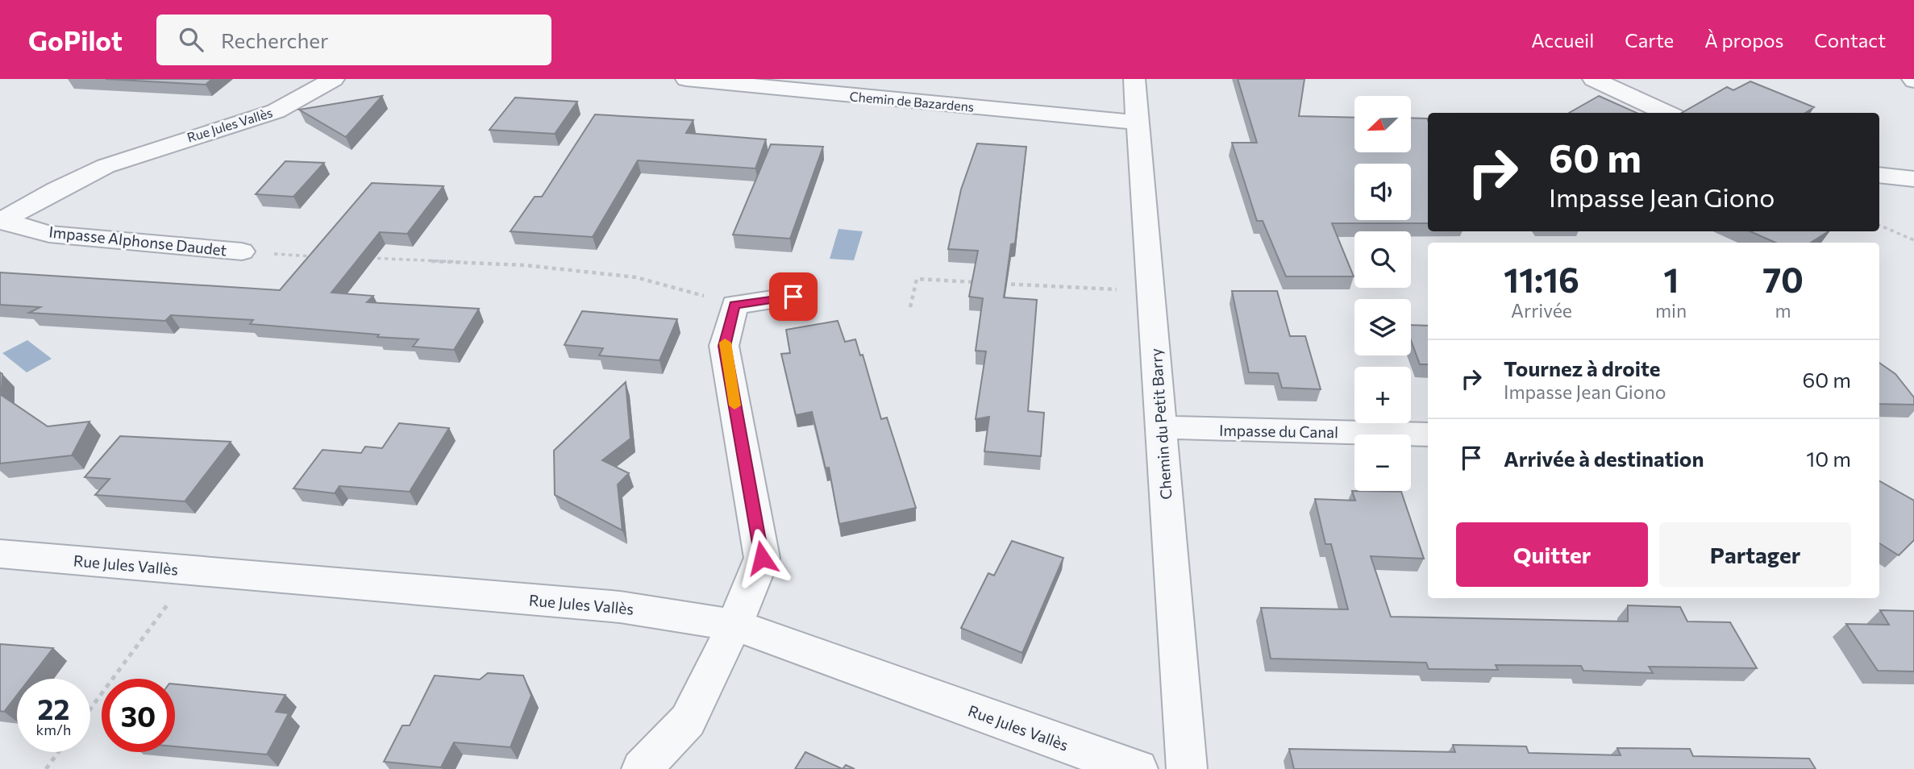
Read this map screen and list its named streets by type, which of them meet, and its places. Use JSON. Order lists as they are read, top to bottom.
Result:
{
  "streets": {
    "street": [
      "Chemin de Bazardens",
      "Rue Jules Vallès",
      "Impasse Alphonse Daudet",
      "Chemin du Petit Barry",
      "Impasse du Canal"
    ]
  },
  "crossings": [
    ["Chemin de Bazardens", "Chemin du Petit Barry"],
    ["Rue Jules Vallès", "Impasse Alphonse Daudet"],
    ["Chemin du Petit Barry", "Impasse du Canal"]
  ],
  "north": "bottom left",
  "page": {
    "header": "GoPilot",
    "search": "Rechercher",
    "nav": [
      "Accueil",
      "Carte",
      "À propos",
      "Contact"
    ],
    "map_buttons": ["+", "−"],
    "turn": ["60 m", "Impasse Jean Giono"],
    "eta": [
      "11:16",
      "Arrivée",
      "1",
      "min",
      "70",
      "m"
    ],
    "list": [
      {
        "name": "Tournez à droite",
        "note": "Impasse Jean Giono",
        "value": "60 m"
      },
      {
        "name": "Arrivée à destination",
        "value": "10 m"
      }
    ],
    "buttons": ["Quitter", "Partager"],
    "speed": "22 km/h",
    "limit": "30"
  }
}
